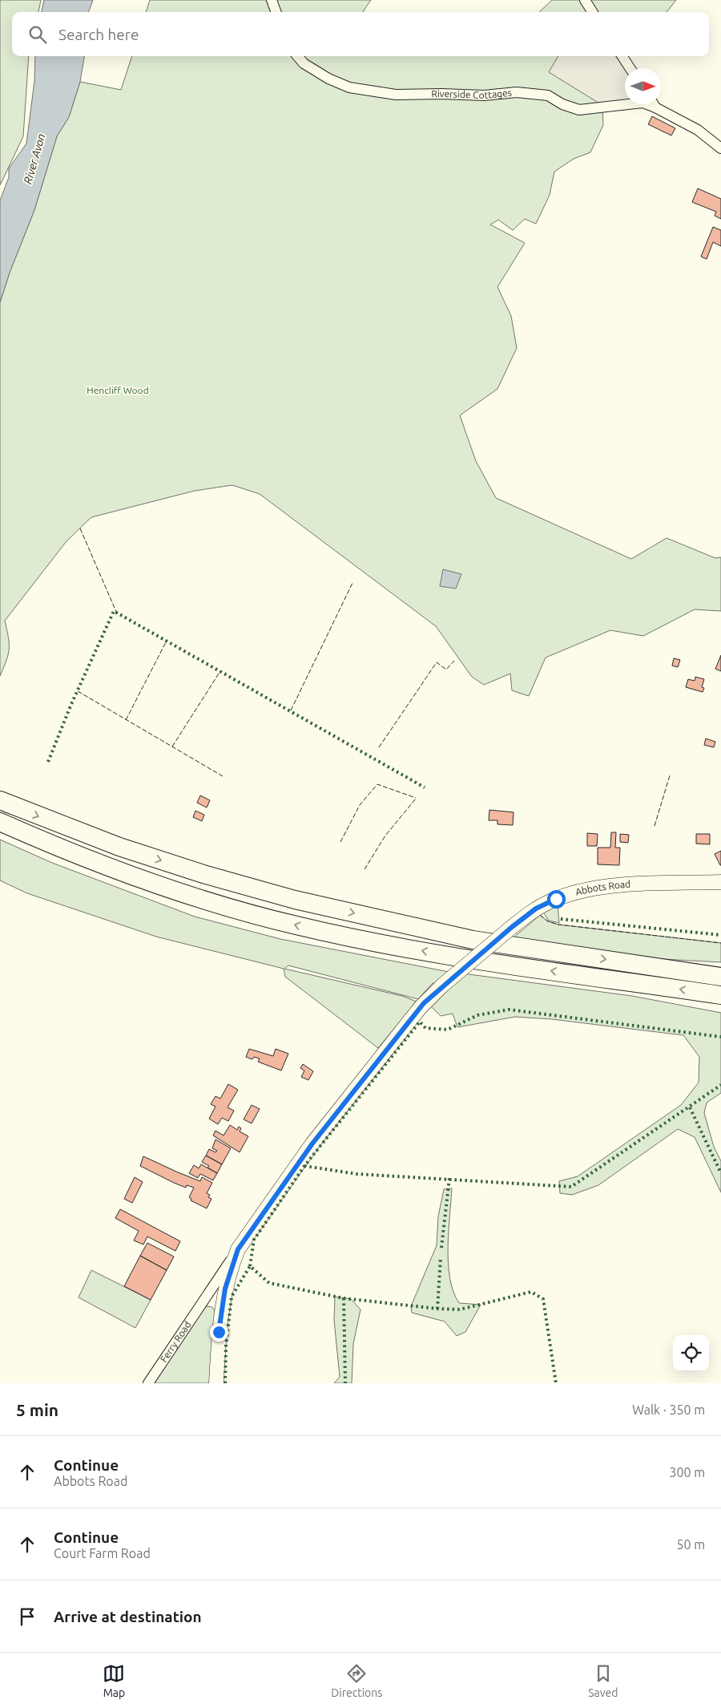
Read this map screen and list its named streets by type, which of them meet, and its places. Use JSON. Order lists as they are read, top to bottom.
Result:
{
  "streets": {
    "street": ["Riverside Cottages", "Abbots Road", "Ferry Road"]
  },
  "crossings": [
    ["Abbots Road", "Ferry Road"]
  ],
  "water": ["River Avon"],
  "parks": ["Hencliff Wood"],
  "north": "right",
  "page": {
    "search": "Search here",
    "heading": ["5 min", "Walk · 350 m"],
    "list": [
      ["Continue", "Abbots Road", "300 m"],
      ["Continue", "Court Farm Road", "50 m"],
      "Arrive at destination"
    ],
    "nav": ["Map", "Directions", "Saved"]
  }
}
